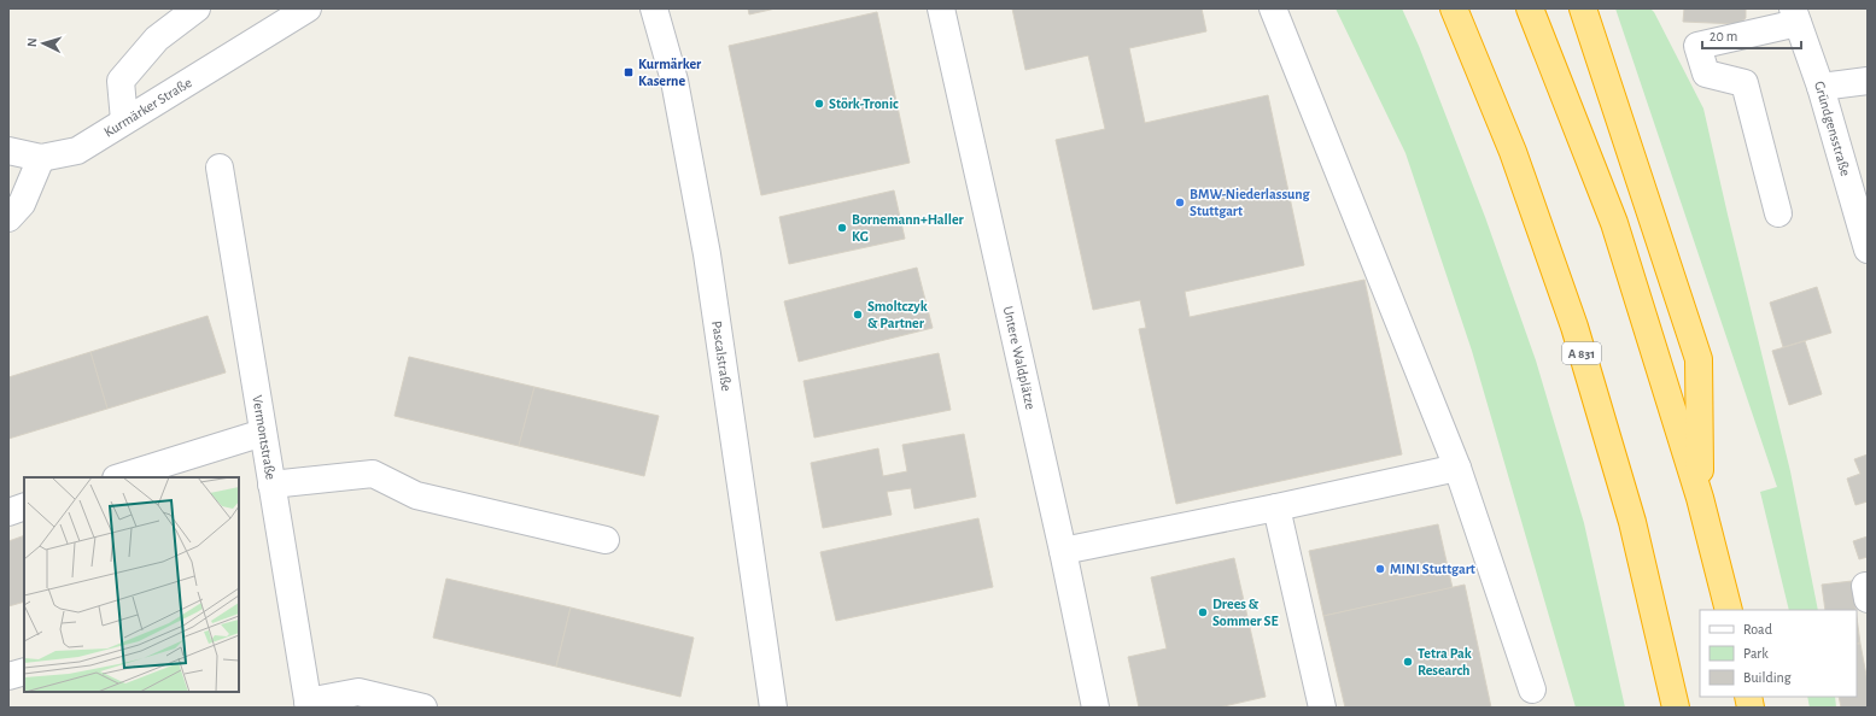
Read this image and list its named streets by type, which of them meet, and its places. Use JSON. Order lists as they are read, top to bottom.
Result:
{
  "streets": {
    "highway": ["A 831"],
    "street": [
      "Kurmärker Straße",
      "Gründgensstraße",
      "Pascalstraße",
      "Untere Waldplätze",
      "Vermontstraße"
    ]
  },
  "places": {
    "transit": ["Kurmärker Kaserne"],
    "other": [
      "Störk-Tronic",
      "BMW-Niederlassung Stuttgart",
      "Bornemann+Haller KG",
      "Smoltczyk & Partner",
      "MINI Stuttgart",
      "Drees & Sommer SE",
      "Tetra Pak Research"
    ]
  },
  "legend": ["Road", "Park", "Building"],
  "scale_bar": "20 m",
  "north": "left"
}
